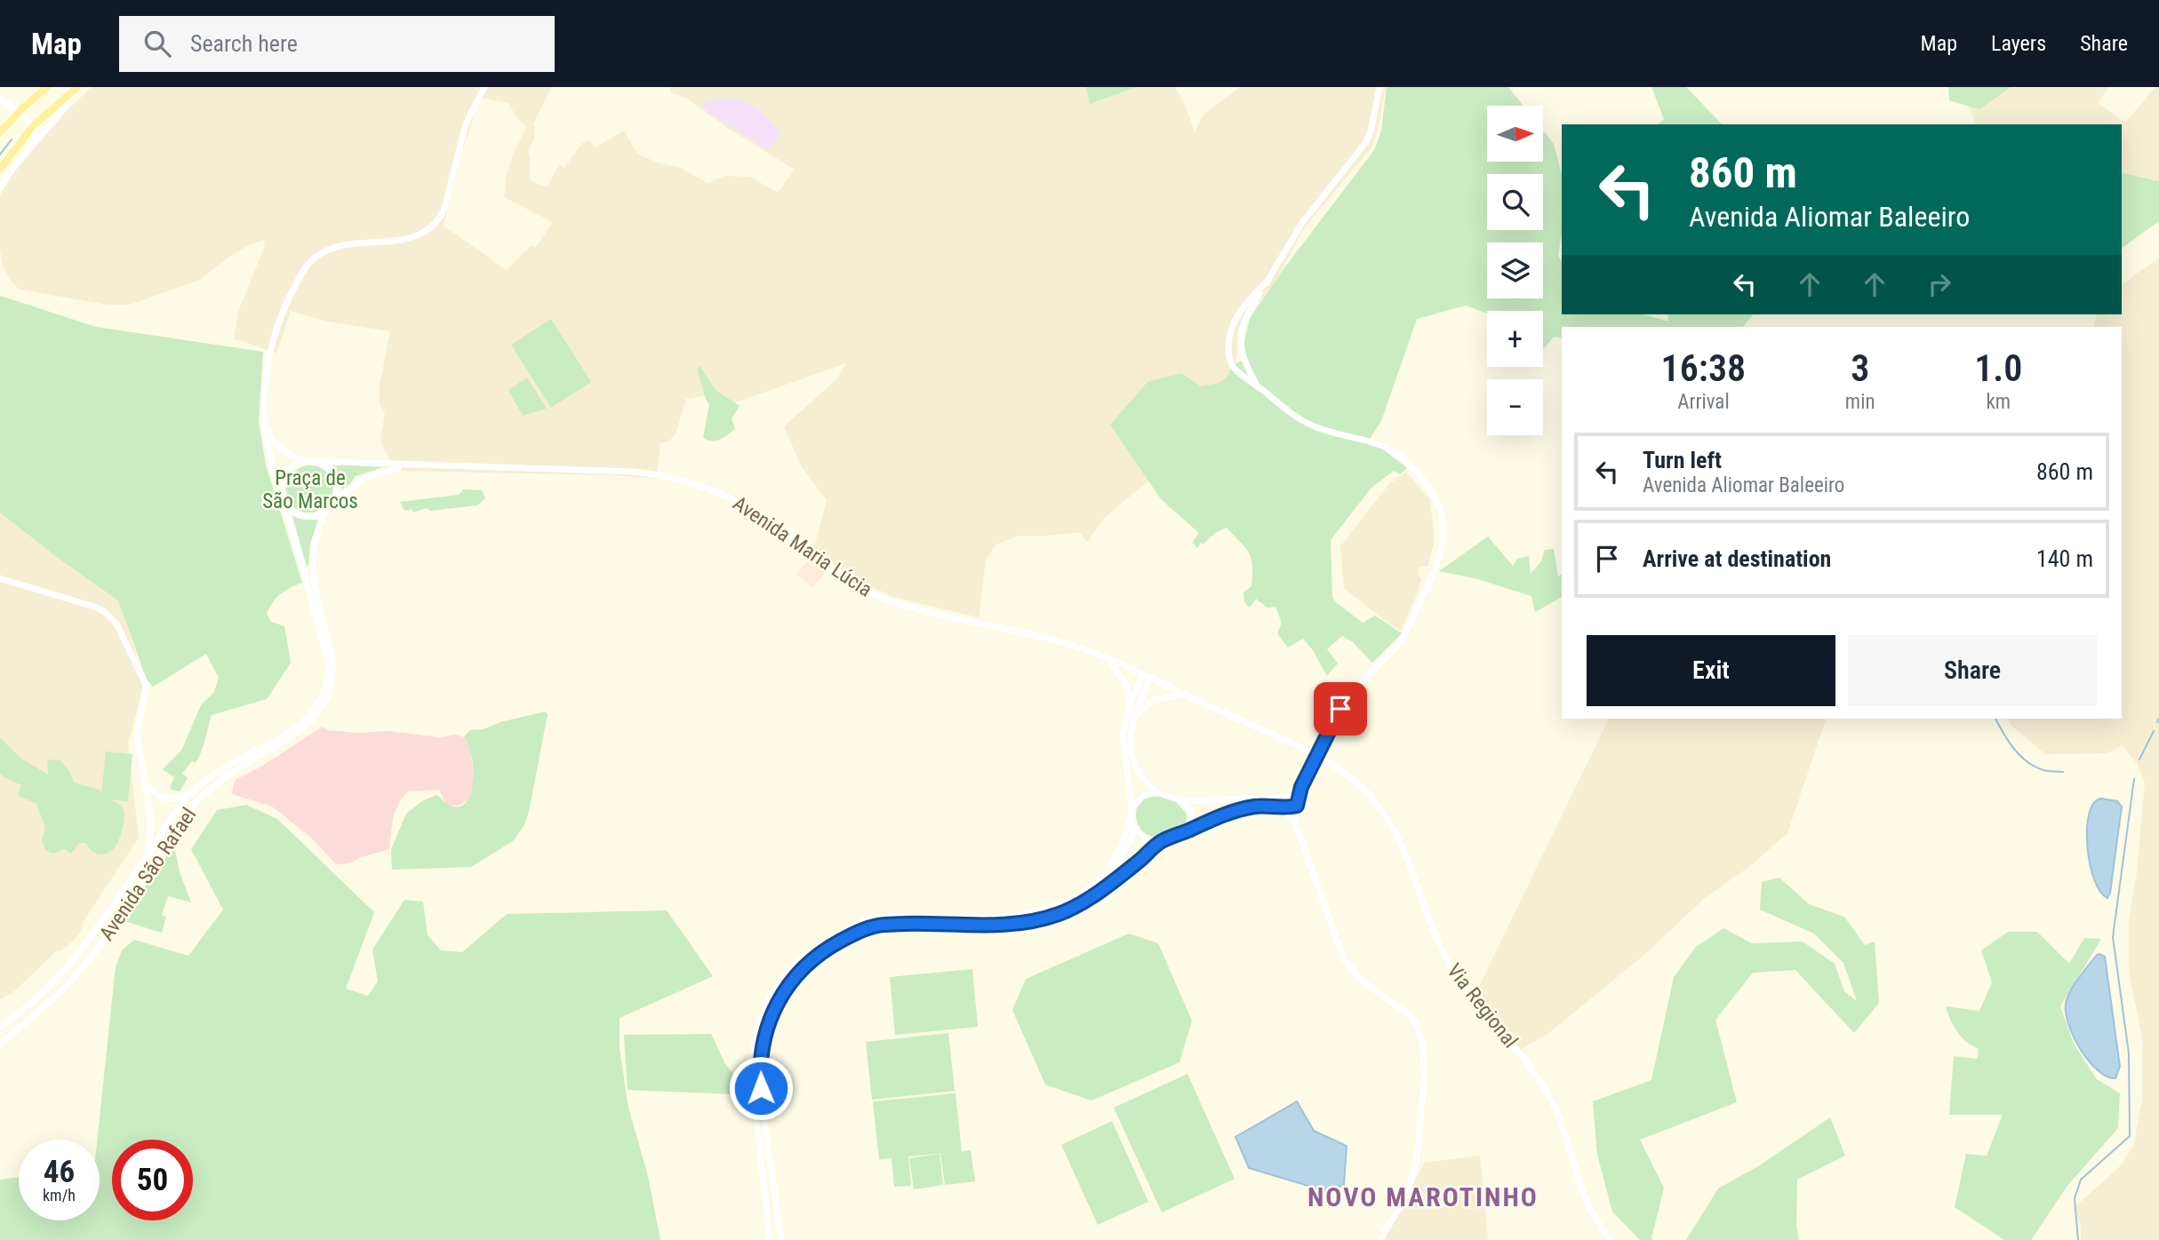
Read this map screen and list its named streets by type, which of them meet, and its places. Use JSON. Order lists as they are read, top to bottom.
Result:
{
  "streets": {
    "main road": ["Avenida Maria Lúcia", "Avenida São Rafael", "Via Regional"]
  },
  "crossings": [
    ["Avenida Maria Lúcia", "Avenida São Rafael"],
    ["Avenida Maria Lúcia", "Via Regional"]
  ],
  "districts": ["NOVO MAROTINHO"],
  "parks": ["Praça de São Marcos"],
  "north": "right",
  "page": {
    "header": "Map",
    "search": "Search here",
    "nav": ["Map", "Layers", "Share"],
    "map_buttons": ["+", "−"],
    "turn": ["860 m", "Avenida Aliomar Baleeiro"],
    "eta": [
      "16:38",
      "Arrival",
      "3",
      "min",
      "1.0",
      "km"
    ],
    "list": [
      {
        "name": "Turn left",
        "note": "Avenida Aliomar Baleeiro",
        "value": "860 m"
      },
      {
        "name": "Arrive at destination",
        "value": "140 m"
      }
    ],
    "buttons": ["Exit", "Share"],
    "speed": "46 km/h",
    "limit": "50"
  }
}
